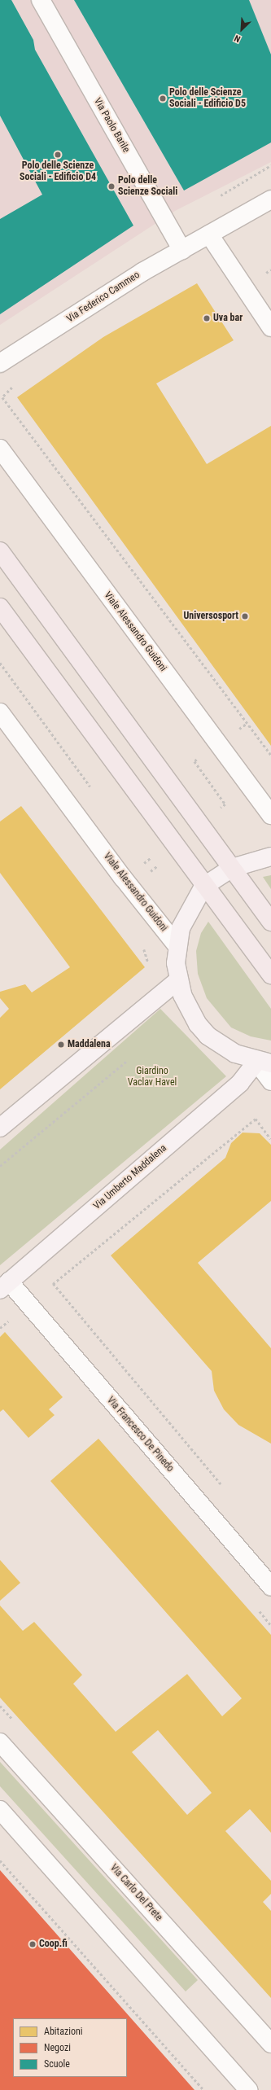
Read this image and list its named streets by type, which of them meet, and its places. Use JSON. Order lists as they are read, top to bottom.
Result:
{
  "streets": {
    "main road": ["Viale Alessandro Guidoni", "Via Umberto Maddalena"],
    "street": [
      "Via Paolo Barile",
      "Via Federico Cammeo",
      "Via Francesco De Pinedo",
      "Via Carlo Del Prete"
    ]
  },
  "crossings": [
    ["Via Paolo Barile", "Via Federico Cammeo"],
    ["Viale Alessandro Guidoni", "Via Umberto Maddalena"],
    ["Via Umberto Maddalena", "Via Francesco De Pinedo"]
  ],
  "parks": ["Giardino Vaclav Havel"],
  "places": [
    "Polo delle Scienze Sociali - Edificio D5",
    "Polo delle Scienze Sociali - Edificio D4",
    "Polo delle Scienze Sociali",
    "Uva bar",
    "Universosport",
    "Maddalena",
    "Coop.fi"
  ],
  "legend": ["Abitazioni", "Negozi", "Scuole"],
  "north": "bottom left"
}
